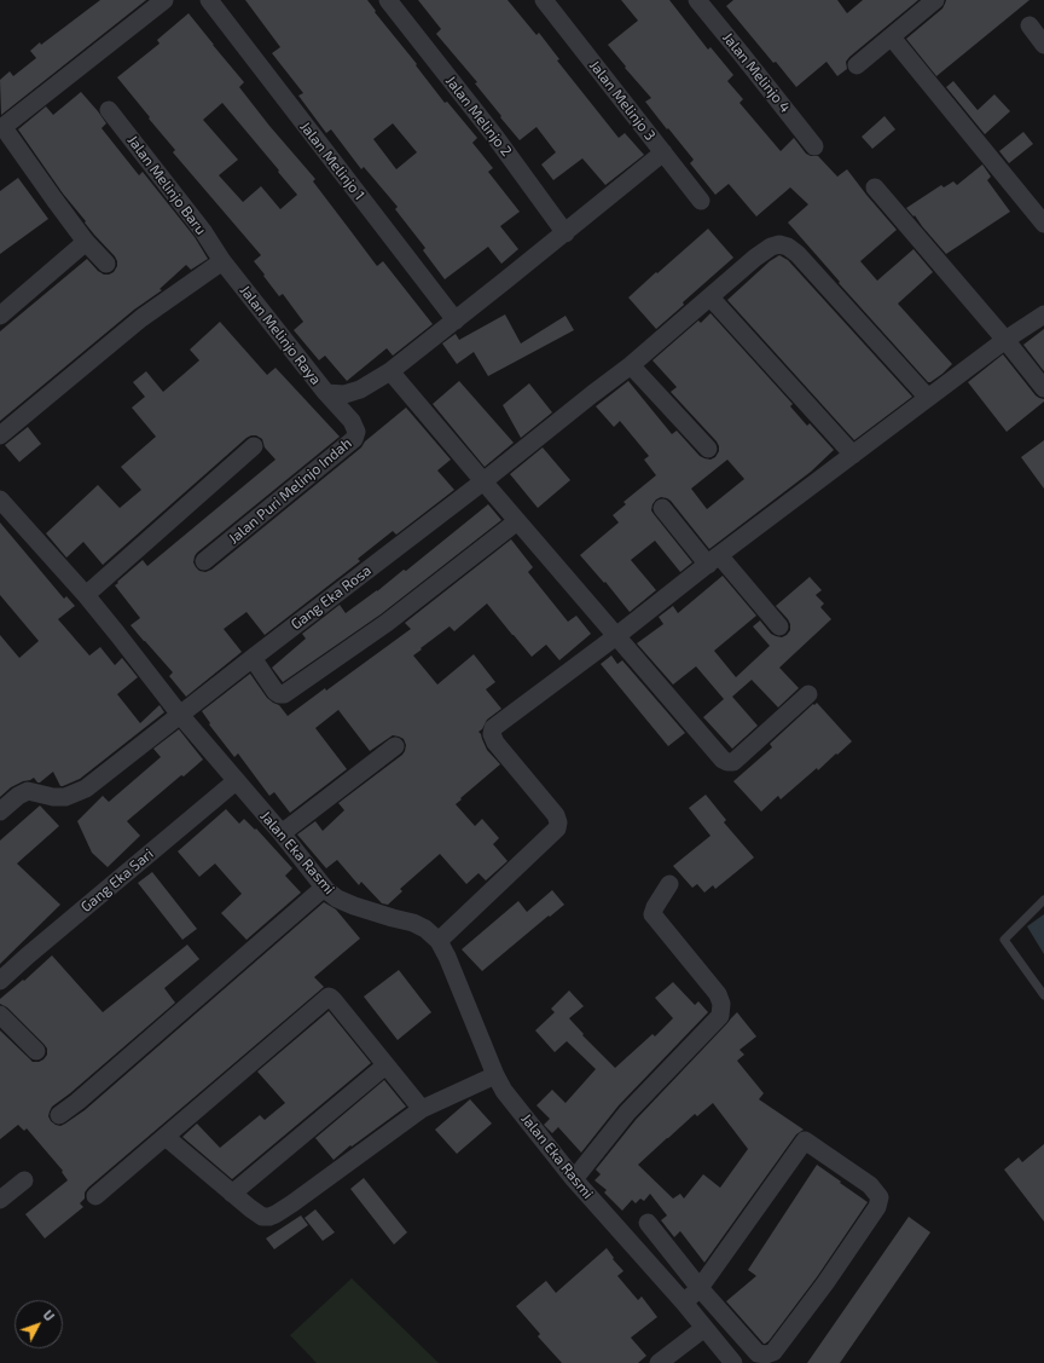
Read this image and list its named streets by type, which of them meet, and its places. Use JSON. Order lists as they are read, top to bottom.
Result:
{
  "streets": {
    "street": [
      "Jalan Melinjo 4",
      "Jalan Melinjo 3",
      "Jalan Melinjo 2",
      "Jalan Melinjo 1",
      "Jalan Melinjo Baru",
      "Jalan Melinjo Raya",
      "Jalan Puri Melinjo Indah",
      "Gang Eka Rosa",
      "Jalan Eka Rasmi",
      "Gang Eka Sari"
    ]
  },
  "crossings": [
    ["Jalan Melinjo 3", "Jalan Melinjo Raya"],
    ["Jalan Melinjo 2", "Jalan Melinjo Raya"],
    ["Jalan Melinjo 1", "Jalan Melinjo Raya"],
    ["Jalan Melinjo Baru", "Jalan Melinjo Raya"],
    ["Jalan Melinjo Raya", "Jalan Puri Melinjo Indah"],
    ["Gang Eka Rosa", "Jalan Eka Rasmi"],
    ["Jalan Eka Rasmi", "Gang Eka Sari"]
  ],
  "north": "top right"
}
